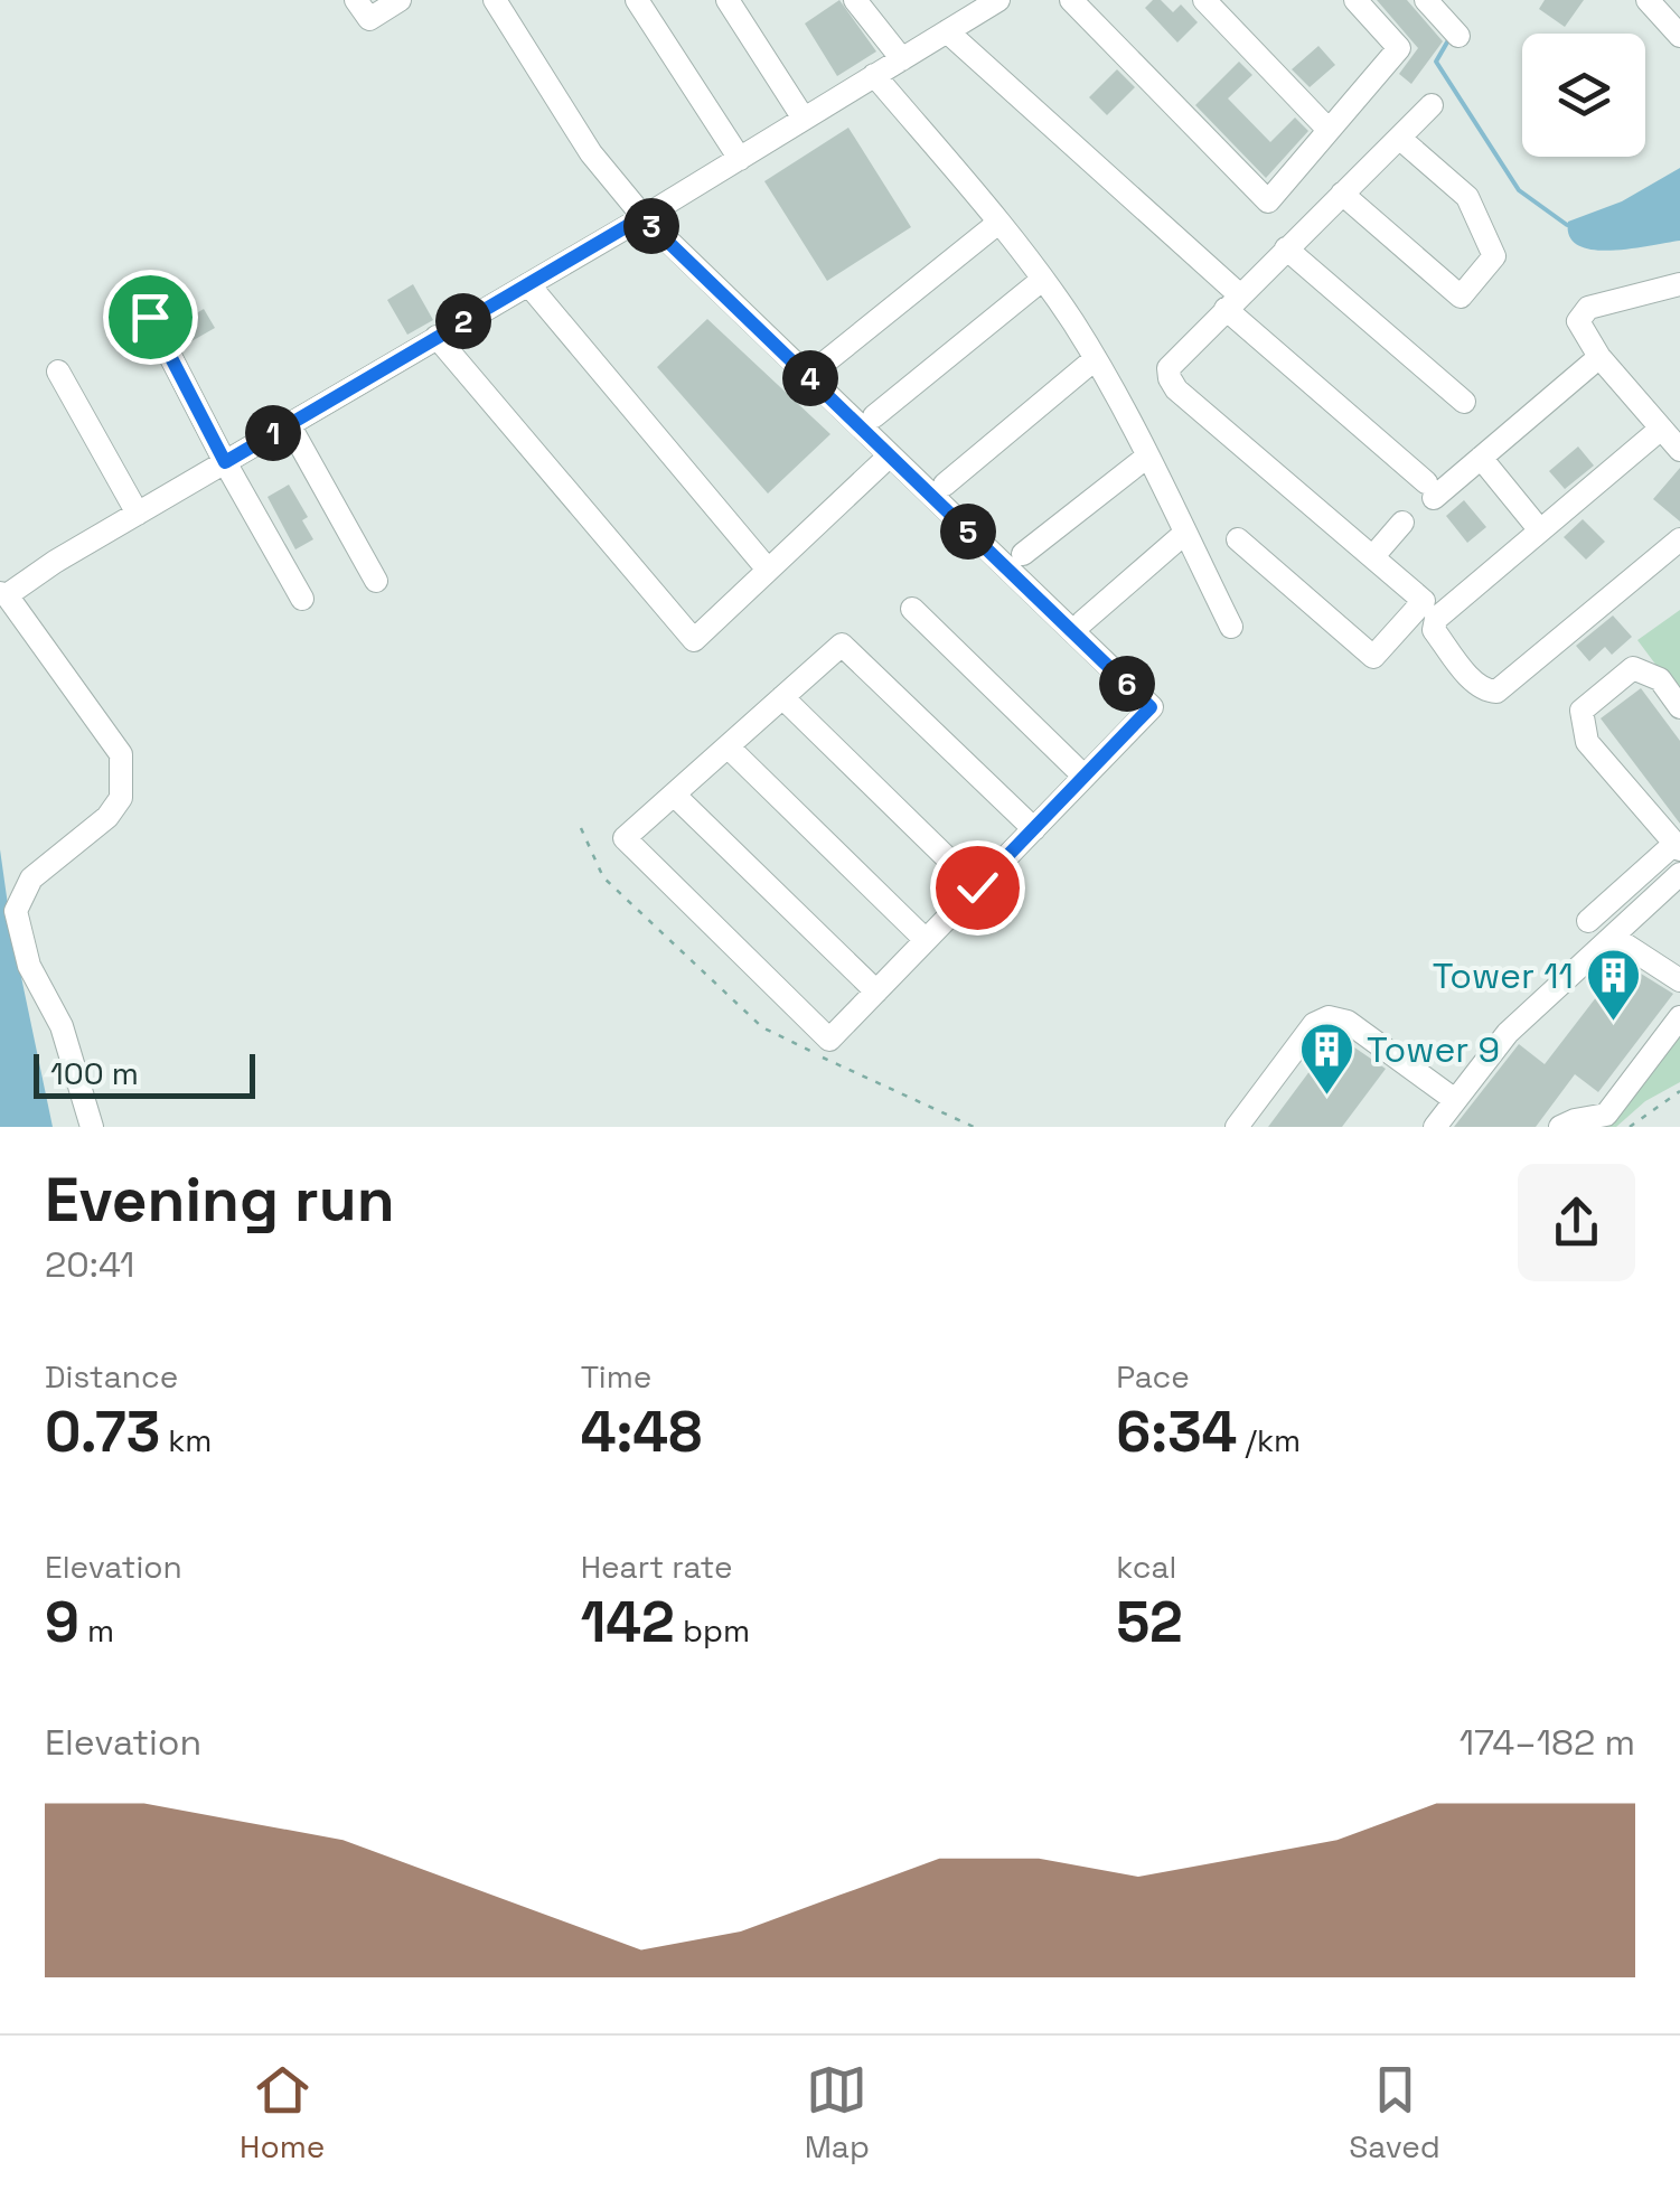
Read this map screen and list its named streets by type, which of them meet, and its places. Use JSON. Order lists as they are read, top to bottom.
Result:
{
  "places": {
    "building": ["Tower 11", "Tower 9"]
  },
  "scale_bar": "100 m",
  "page": {
    "pins": [
      "3",
      "2",
      "4",
      "1",
      "5",
      "6"
    ],
    "scale": "100 m",
    "heading": ["Evening run", "20:41"],
    "stats": [
      ["Distance", "0.73 km"],
      ["Time", "4:48"],
      ["Pace", "6:34 /km"],
      ["Elevation", "9 m"],
      ["Heart rate", "142 bpm"],
      ["kcal", "52"]
    ],
    "chart": ["Elevation", "174–182 m"],
    "tabs": ["Home", "Map", "Saved"]
  }
}
